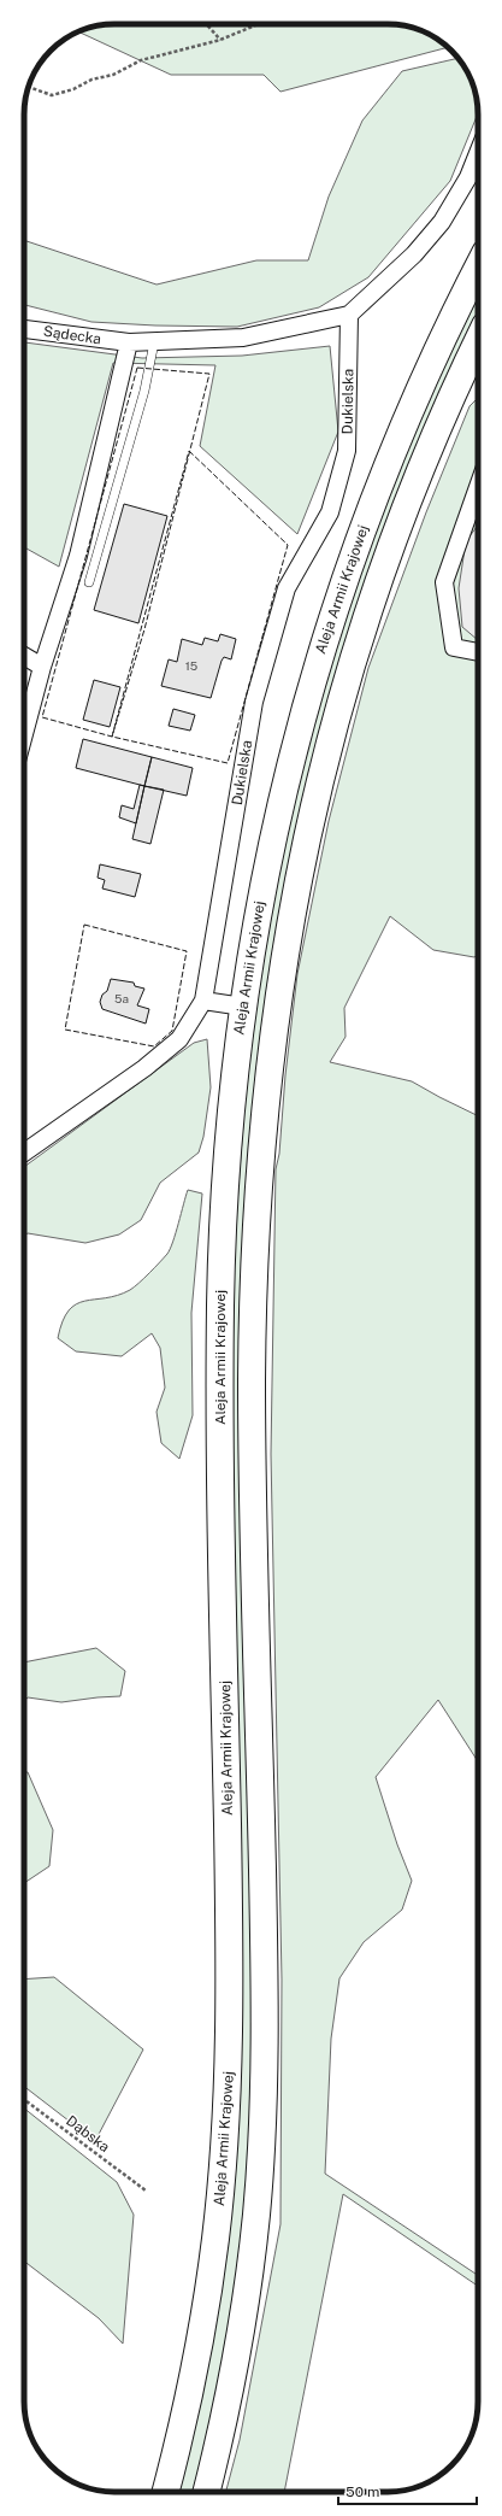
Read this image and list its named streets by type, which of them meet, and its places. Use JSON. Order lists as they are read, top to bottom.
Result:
{
  "streets": {
    "main road": ["Aleja Armii Krajowej"],
    "street": ["Sądecka", "Dukielska"],
    "path": ["Dąbska"]
  },
  "house_numbers": ["15", "5a"],
  "scale_bar": "50 m"
}
